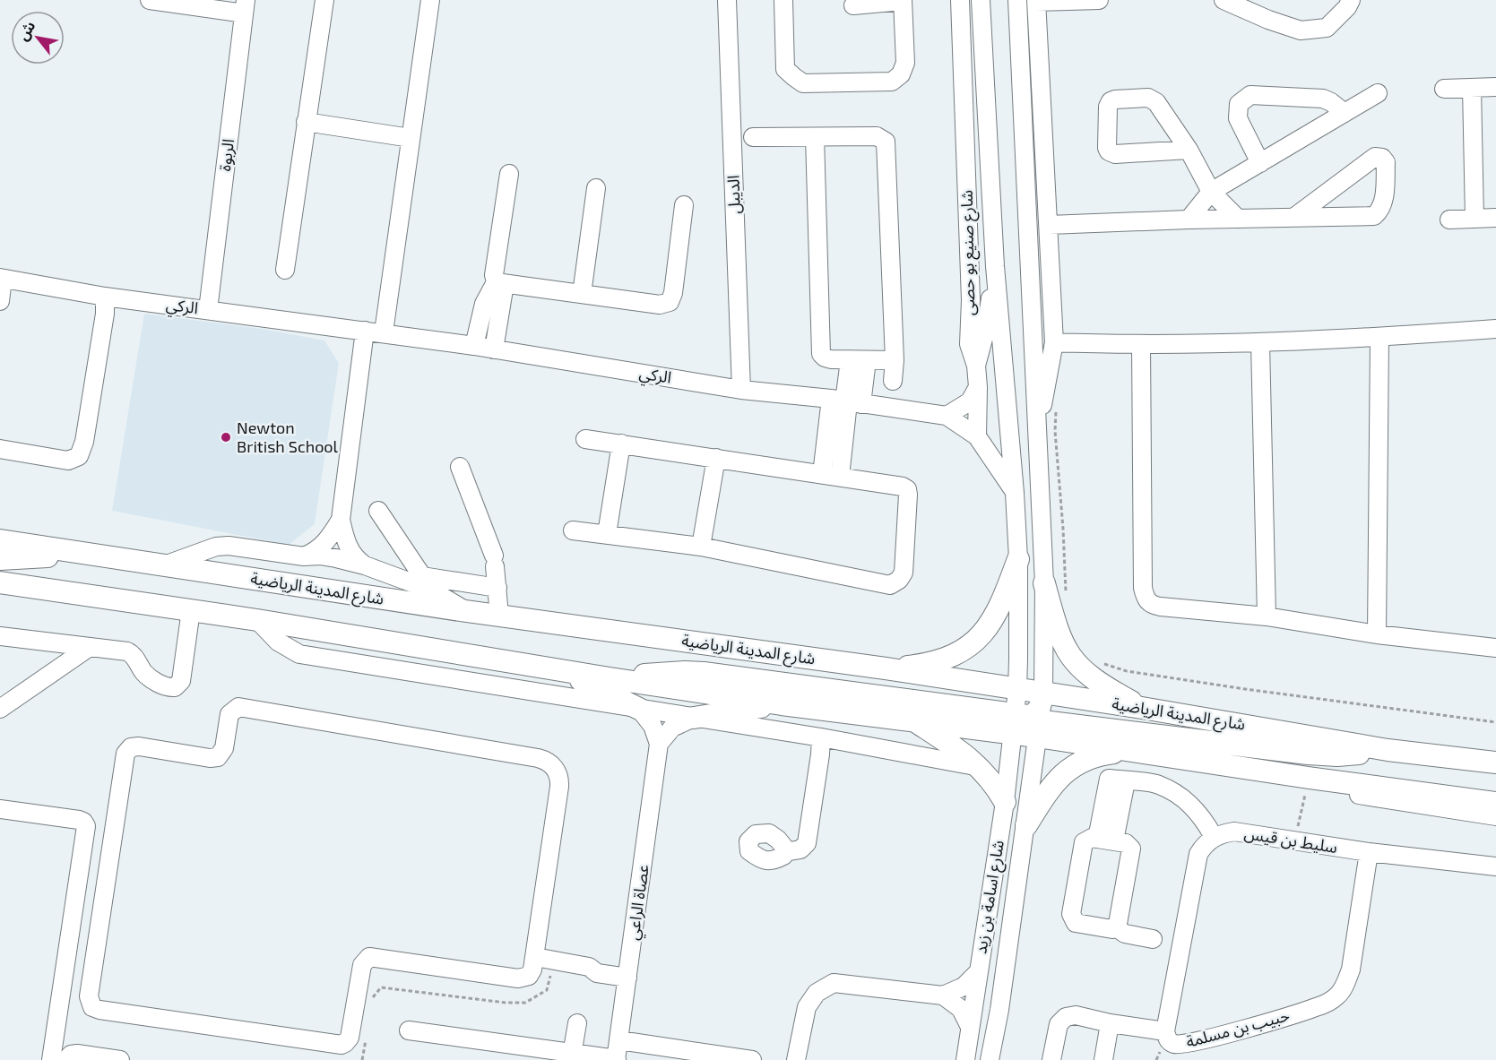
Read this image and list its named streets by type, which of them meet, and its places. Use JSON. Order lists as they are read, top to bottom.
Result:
{
  "streets": {
    "main road": ["شارع المدينة الرياضية"],
    "street": [
      "الربوة",
      "الديبل",
      "شارع صنيع بو حصى",
      "الركي",
      "سليط بن قيس",
      "شارع اسامة بن زيد",
      "عصاة الراعي",
      "حبيب بن مسلمة"
    ]
  },
  "crossings": [
    ["الربوة", "الركي"],
    ["الديبل", "الركي"],
    ["شارع صنيع بو حصى", "الركي"],
    ["شارع صنيع بو حصى", "شارع المدينة الرياضية"],
    ["شارع صنيع بو حصى", "شارع اسامة بن زيد"],
    ["سليط بن قيس", "حبيب بن مسلمة"]
  ],
  "places": ["Newton British School"],
  "north": "top left"
}
